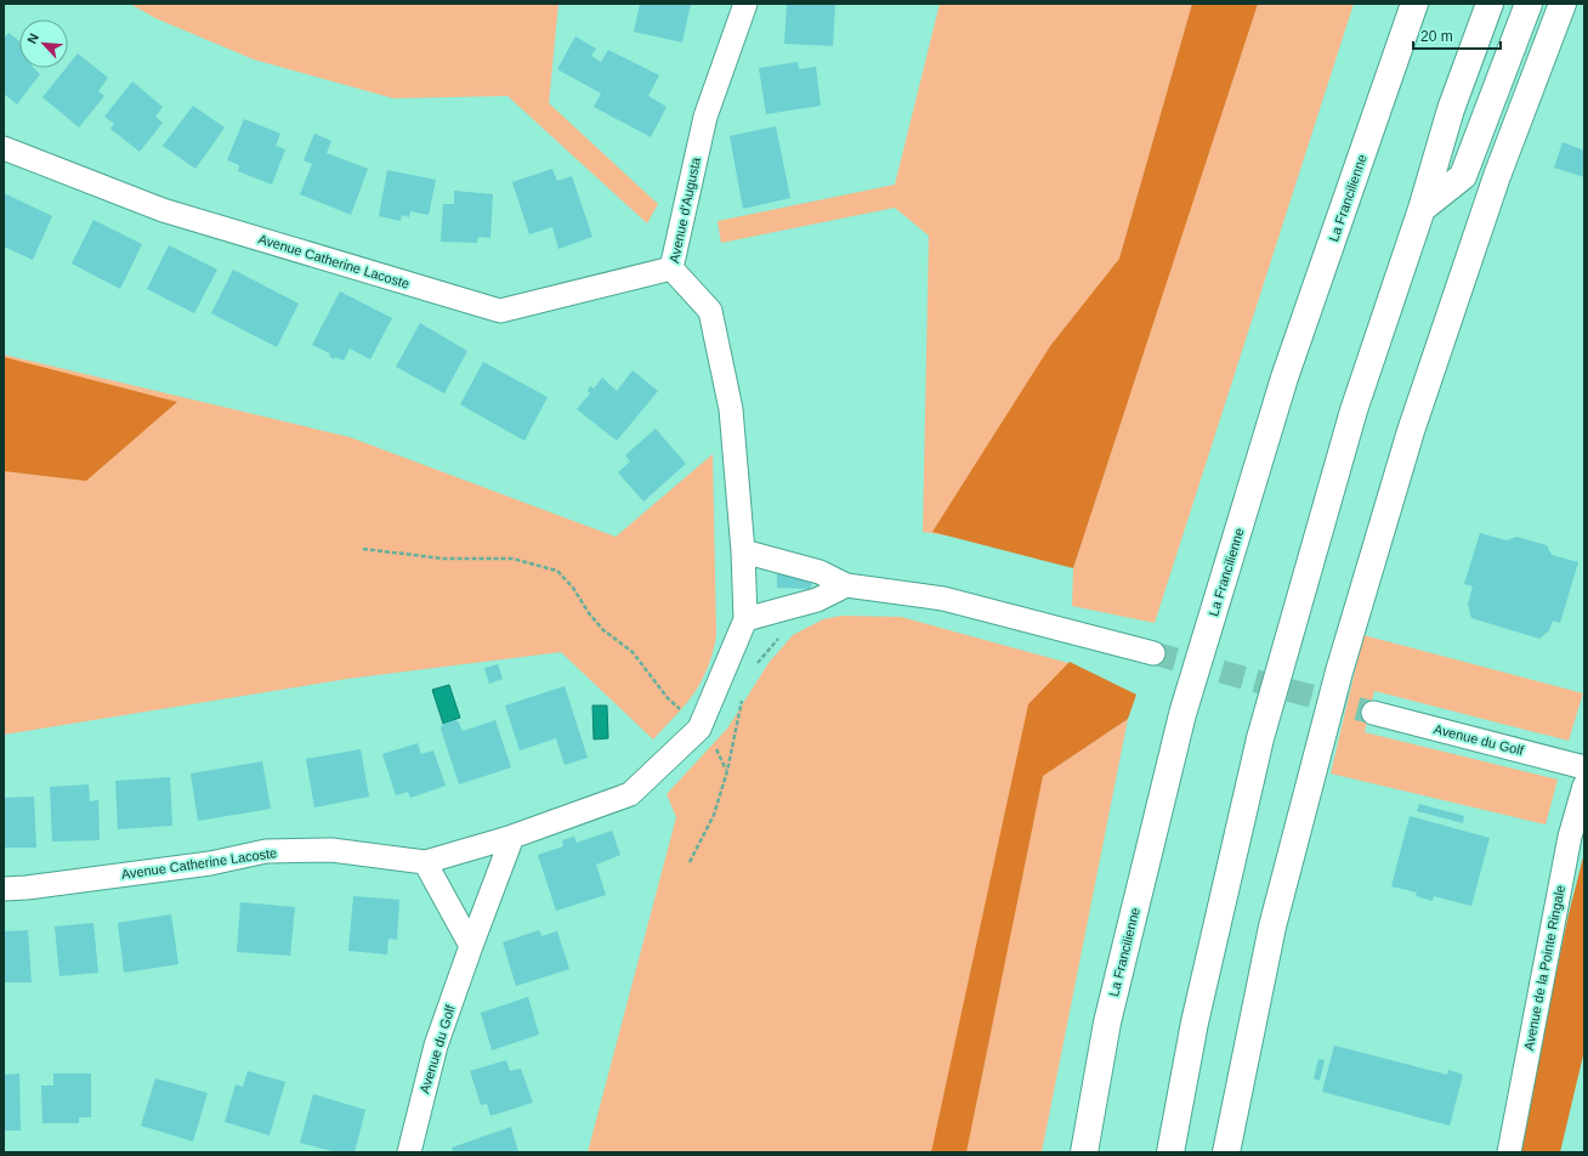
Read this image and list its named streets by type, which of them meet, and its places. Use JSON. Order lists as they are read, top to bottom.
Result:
{
  "streets": {
    "highway": ["La Francilienne"],
    "street": [
      "Avenue d'Augusta",
      "Avenue Catherine Lacoste",
      "Avenue du Golf",
      "Avenue de la Pointe Ringale"
    ]
  },
  "crossings": [
    ["Avenue d'Augusta", "Avenue Catherine Lacoste"]
  ],
  "scale_bar": "20 m",
  "north": "top left"
}
